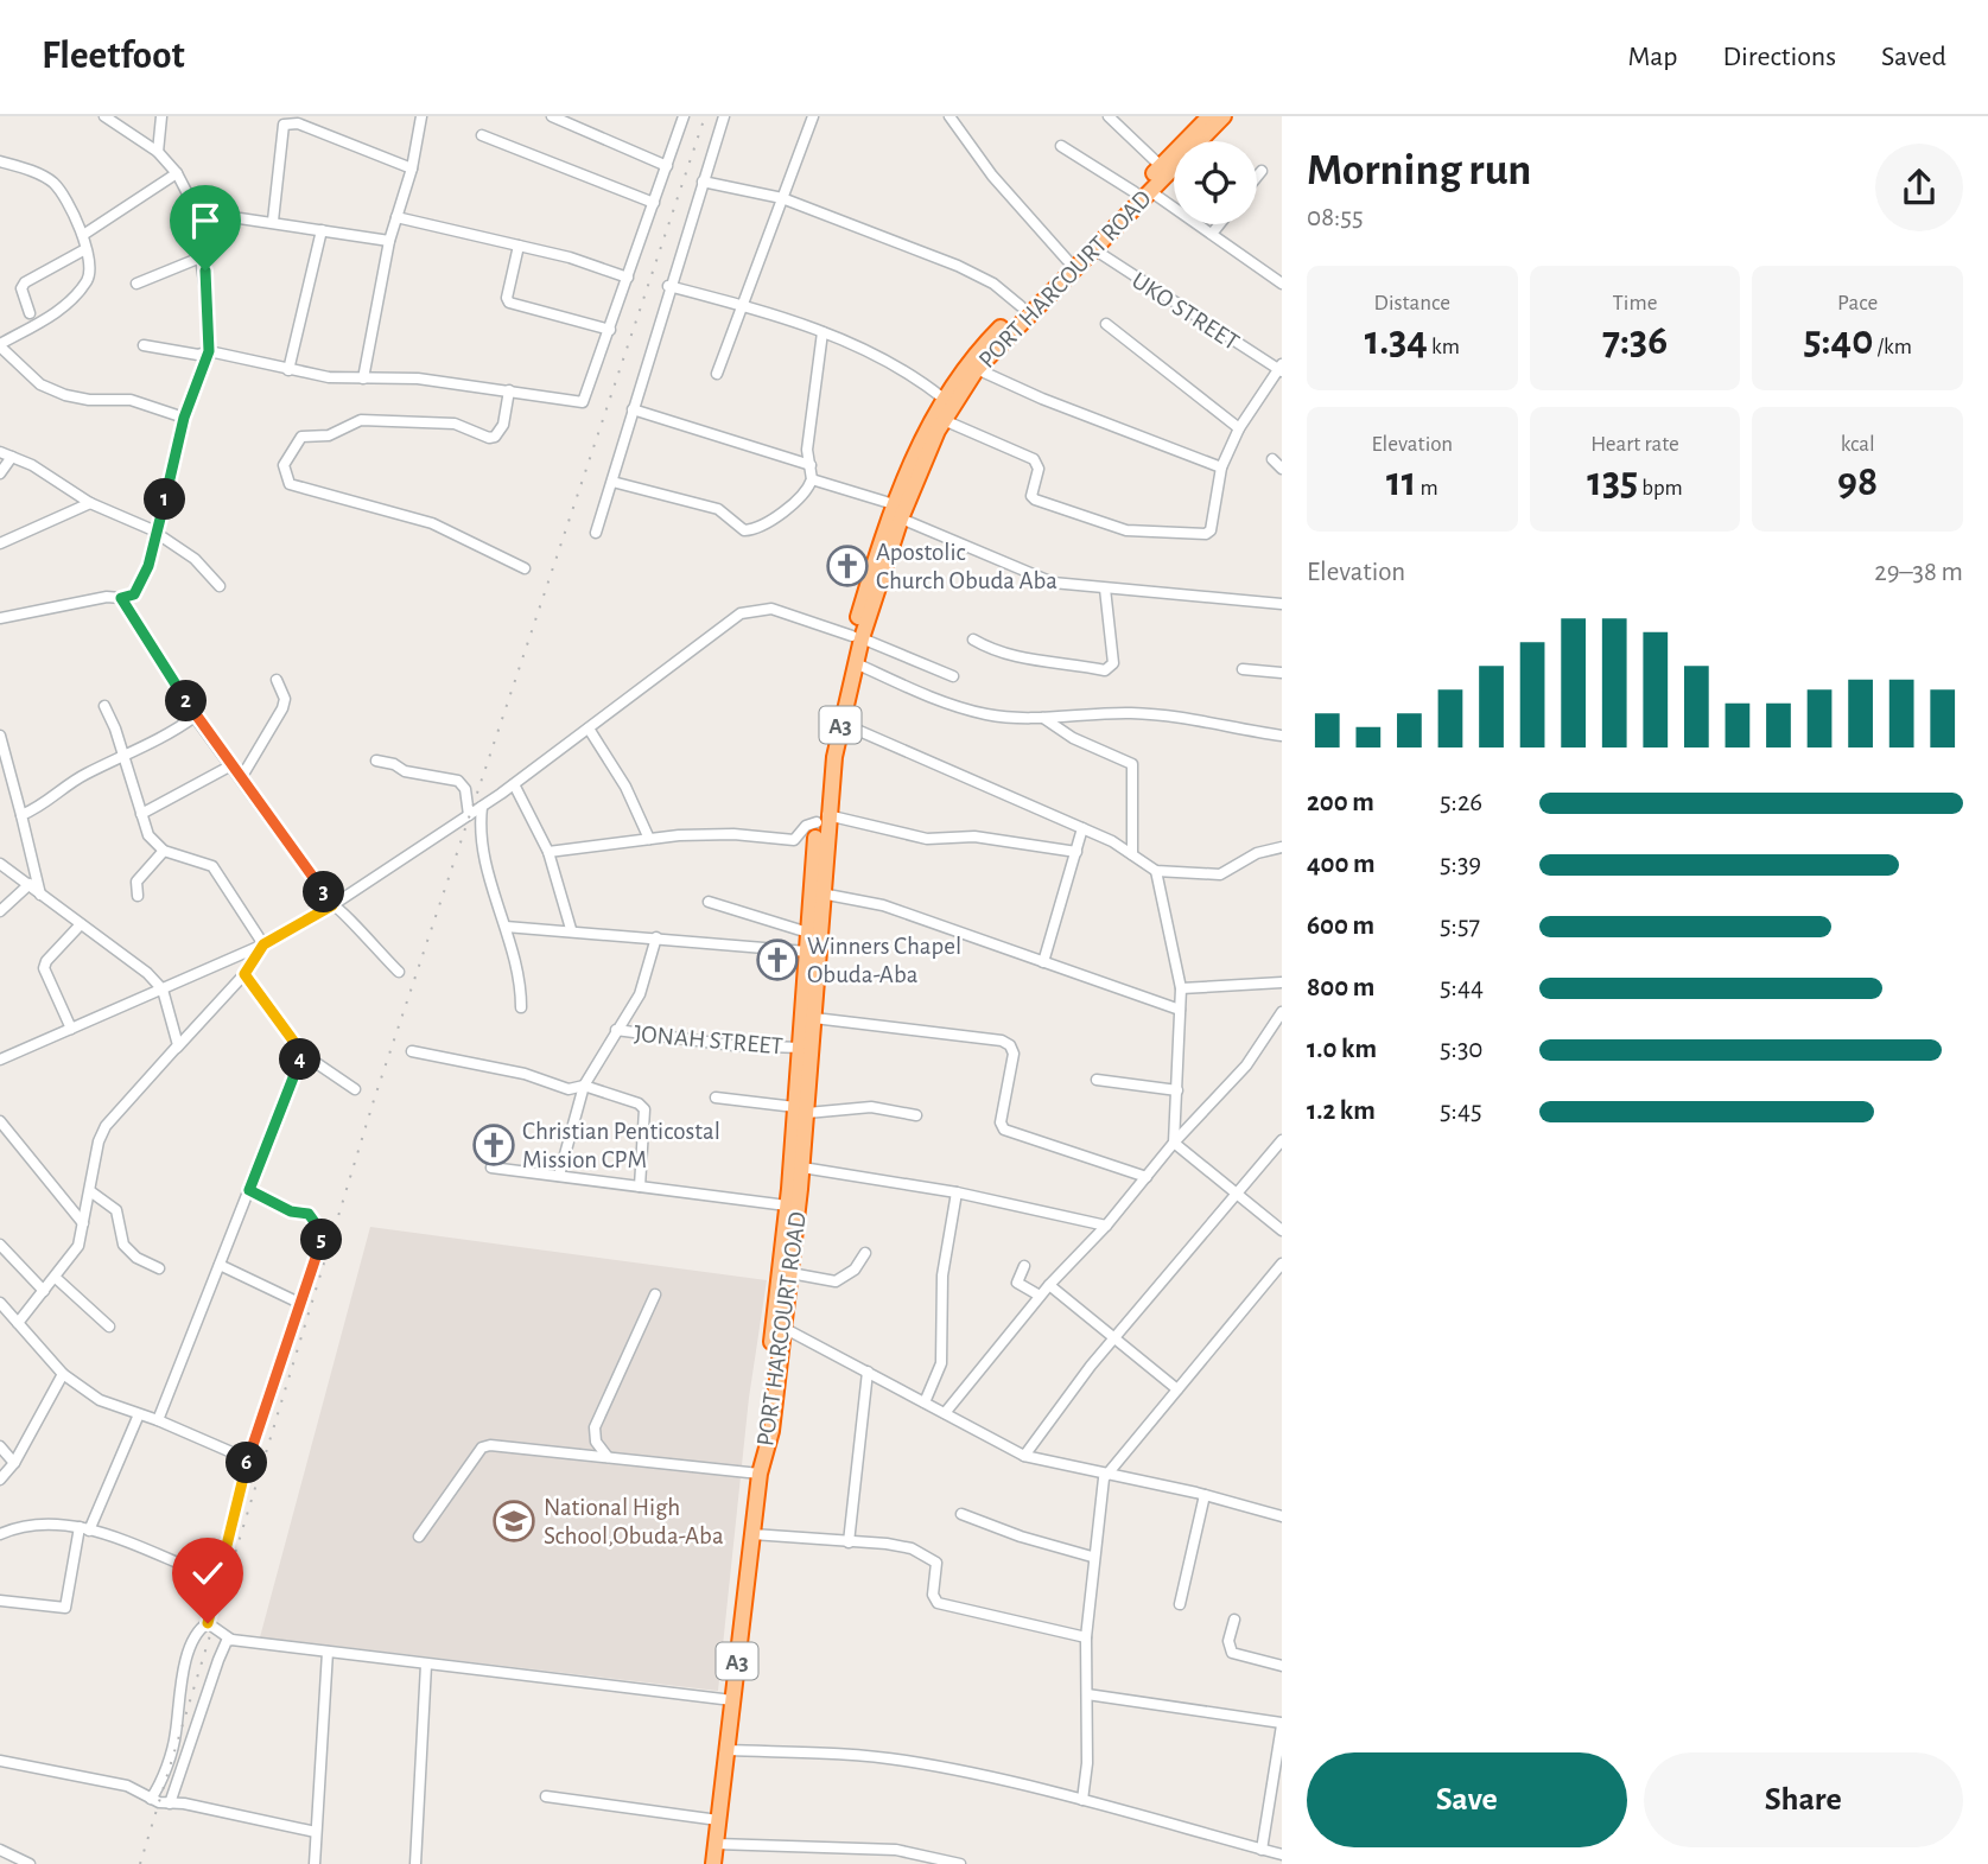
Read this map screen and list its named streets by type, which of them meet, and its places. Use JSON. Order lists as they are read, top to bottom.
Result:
{
  "streets": {
    "highway": ["PORT HARCOURT ROAD", "A3"],
    "street": ["UKO STREET", "JONAH STREET"]
  },
  "crossings": [
    ["PORT HARCOURT ROAD", "UKO STREET"],
    ["PORT HARCOURT ROAD", "A3"],
    ["PORT HARCOURT ROAD", "JONAH STREET"]
  ],
  "places": {
    "church": ["Apostolic Church Obuda Aba", "Winners Chapel Obuda-Aba", "Christian Penticostal Mission CPM"],
    "school or university": ["National High School,Obuda-Aba"]
  },
  "page": {
    "header": "Fleetfoot",
    "nav": ["Map", "Directions", "Saved"],
    "heading": ["Morning run", "08:55"],
    "stats": [
      ["Distance", "1.34 km"],
      ["Time", "7:36"],
      ["Pace", "5:40 /km"],
      ["Elevation", "11 m"],
      ["Heart rate", "135 bpm"],
      ["kcal", "98"]
    ],
    "pins": [
      "1",
      "2",
      "3",
      "4",
      "5",
      "6"
    ],
    "chart": ["Elevation", "29–38 m"],
    "list": [
      {
        "name": "200 m",
        "note": "5:26"
      },
      {
        "name": "400 m",
        "note": "5:39"
      },
      {
        "name": "600 m",
        "note": "5:57"
      },
      {
        "name": "800 m",
        "note": "5:44"
      },
      {
        "name": "1.0 km",
        "note": "5:30"
      },
      {
        "name": "1.2 km",
        "note": "5:45"
      }
    ],
    "buttons": ["Save", "Share"]
  }
}
